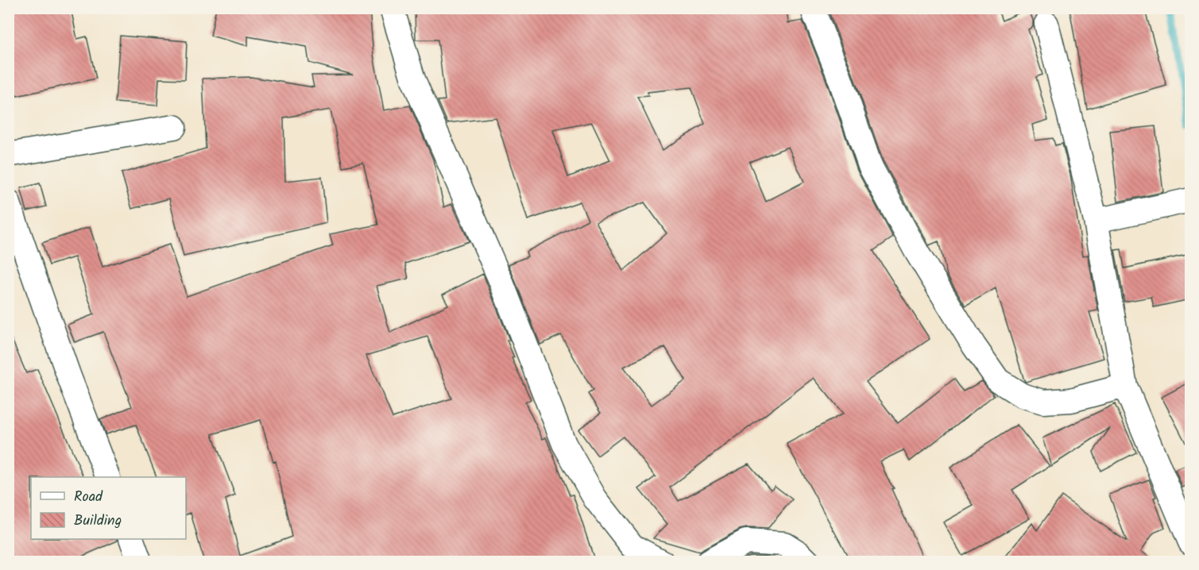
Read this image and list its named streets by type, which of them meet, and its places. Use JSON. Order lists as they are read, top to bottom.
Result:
{
  "legend": ["Road", "Building"]
}
